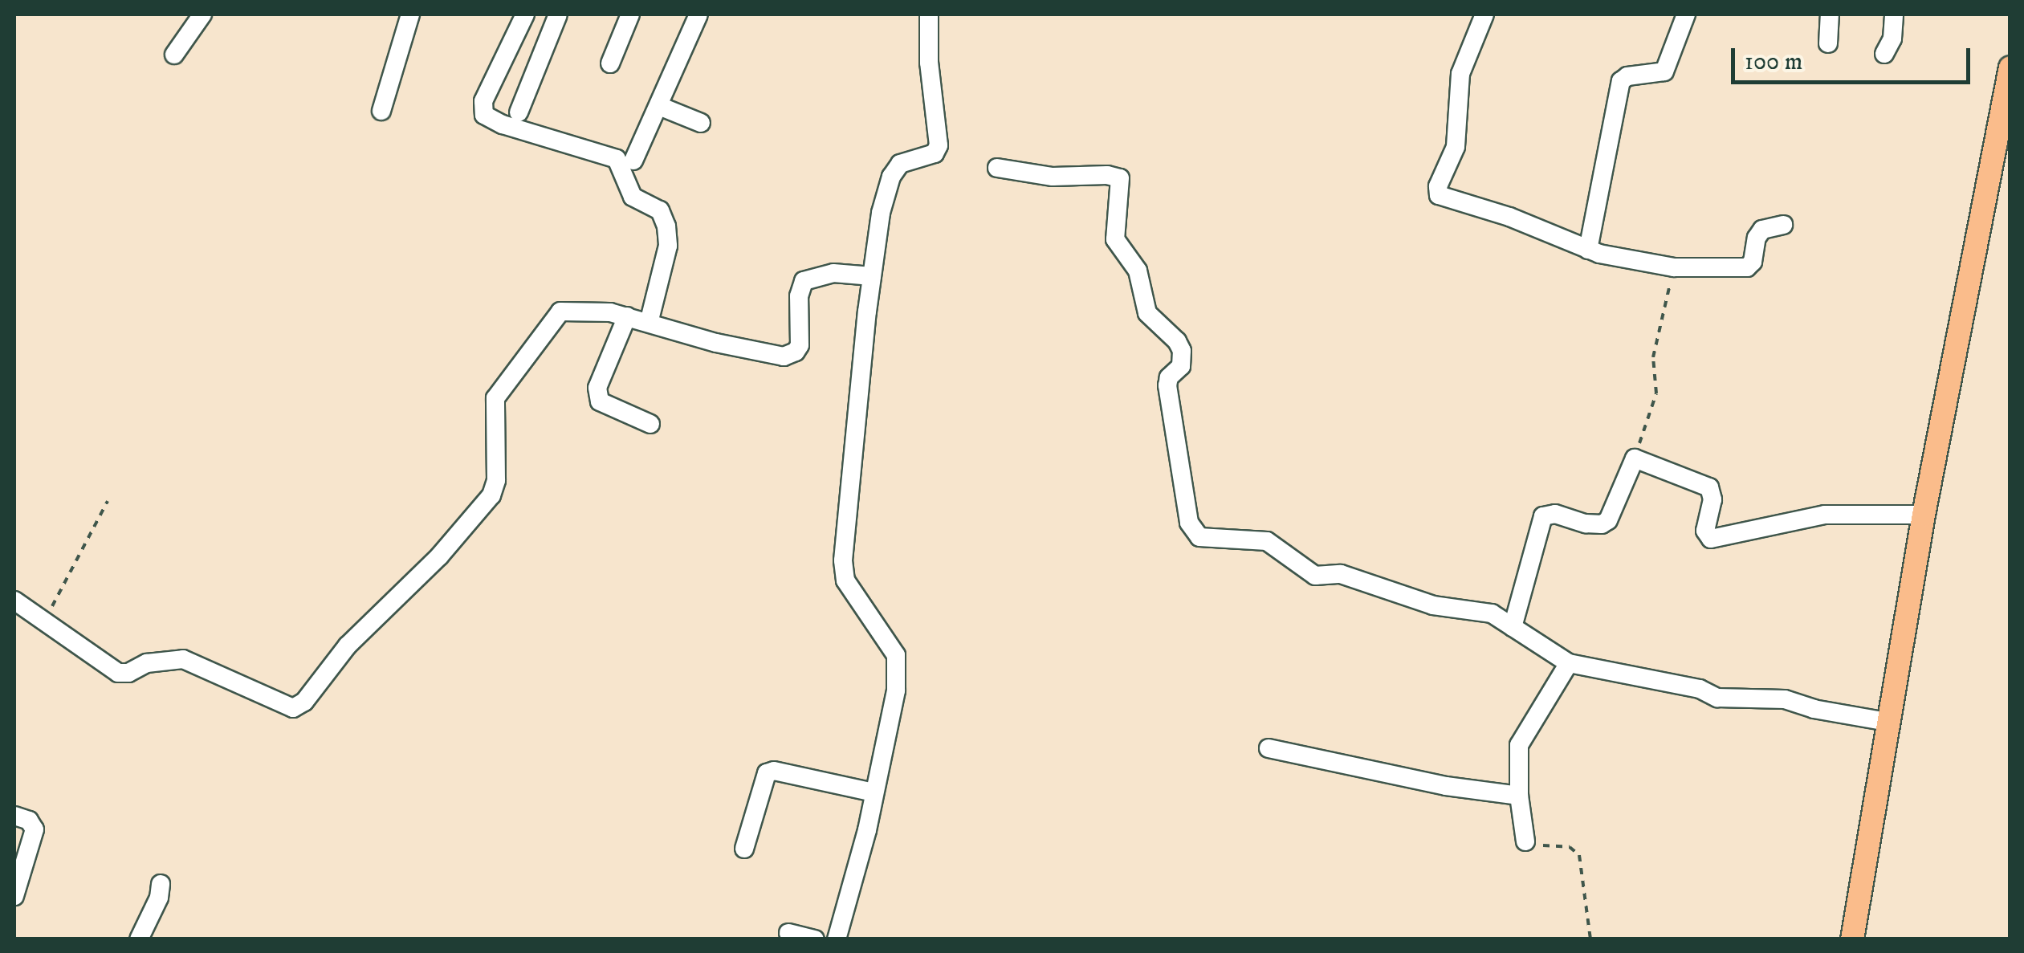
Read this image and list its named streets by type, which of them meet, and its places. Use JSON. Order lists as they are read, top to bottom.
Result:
{
  "scale_bar": "100 m"
}
